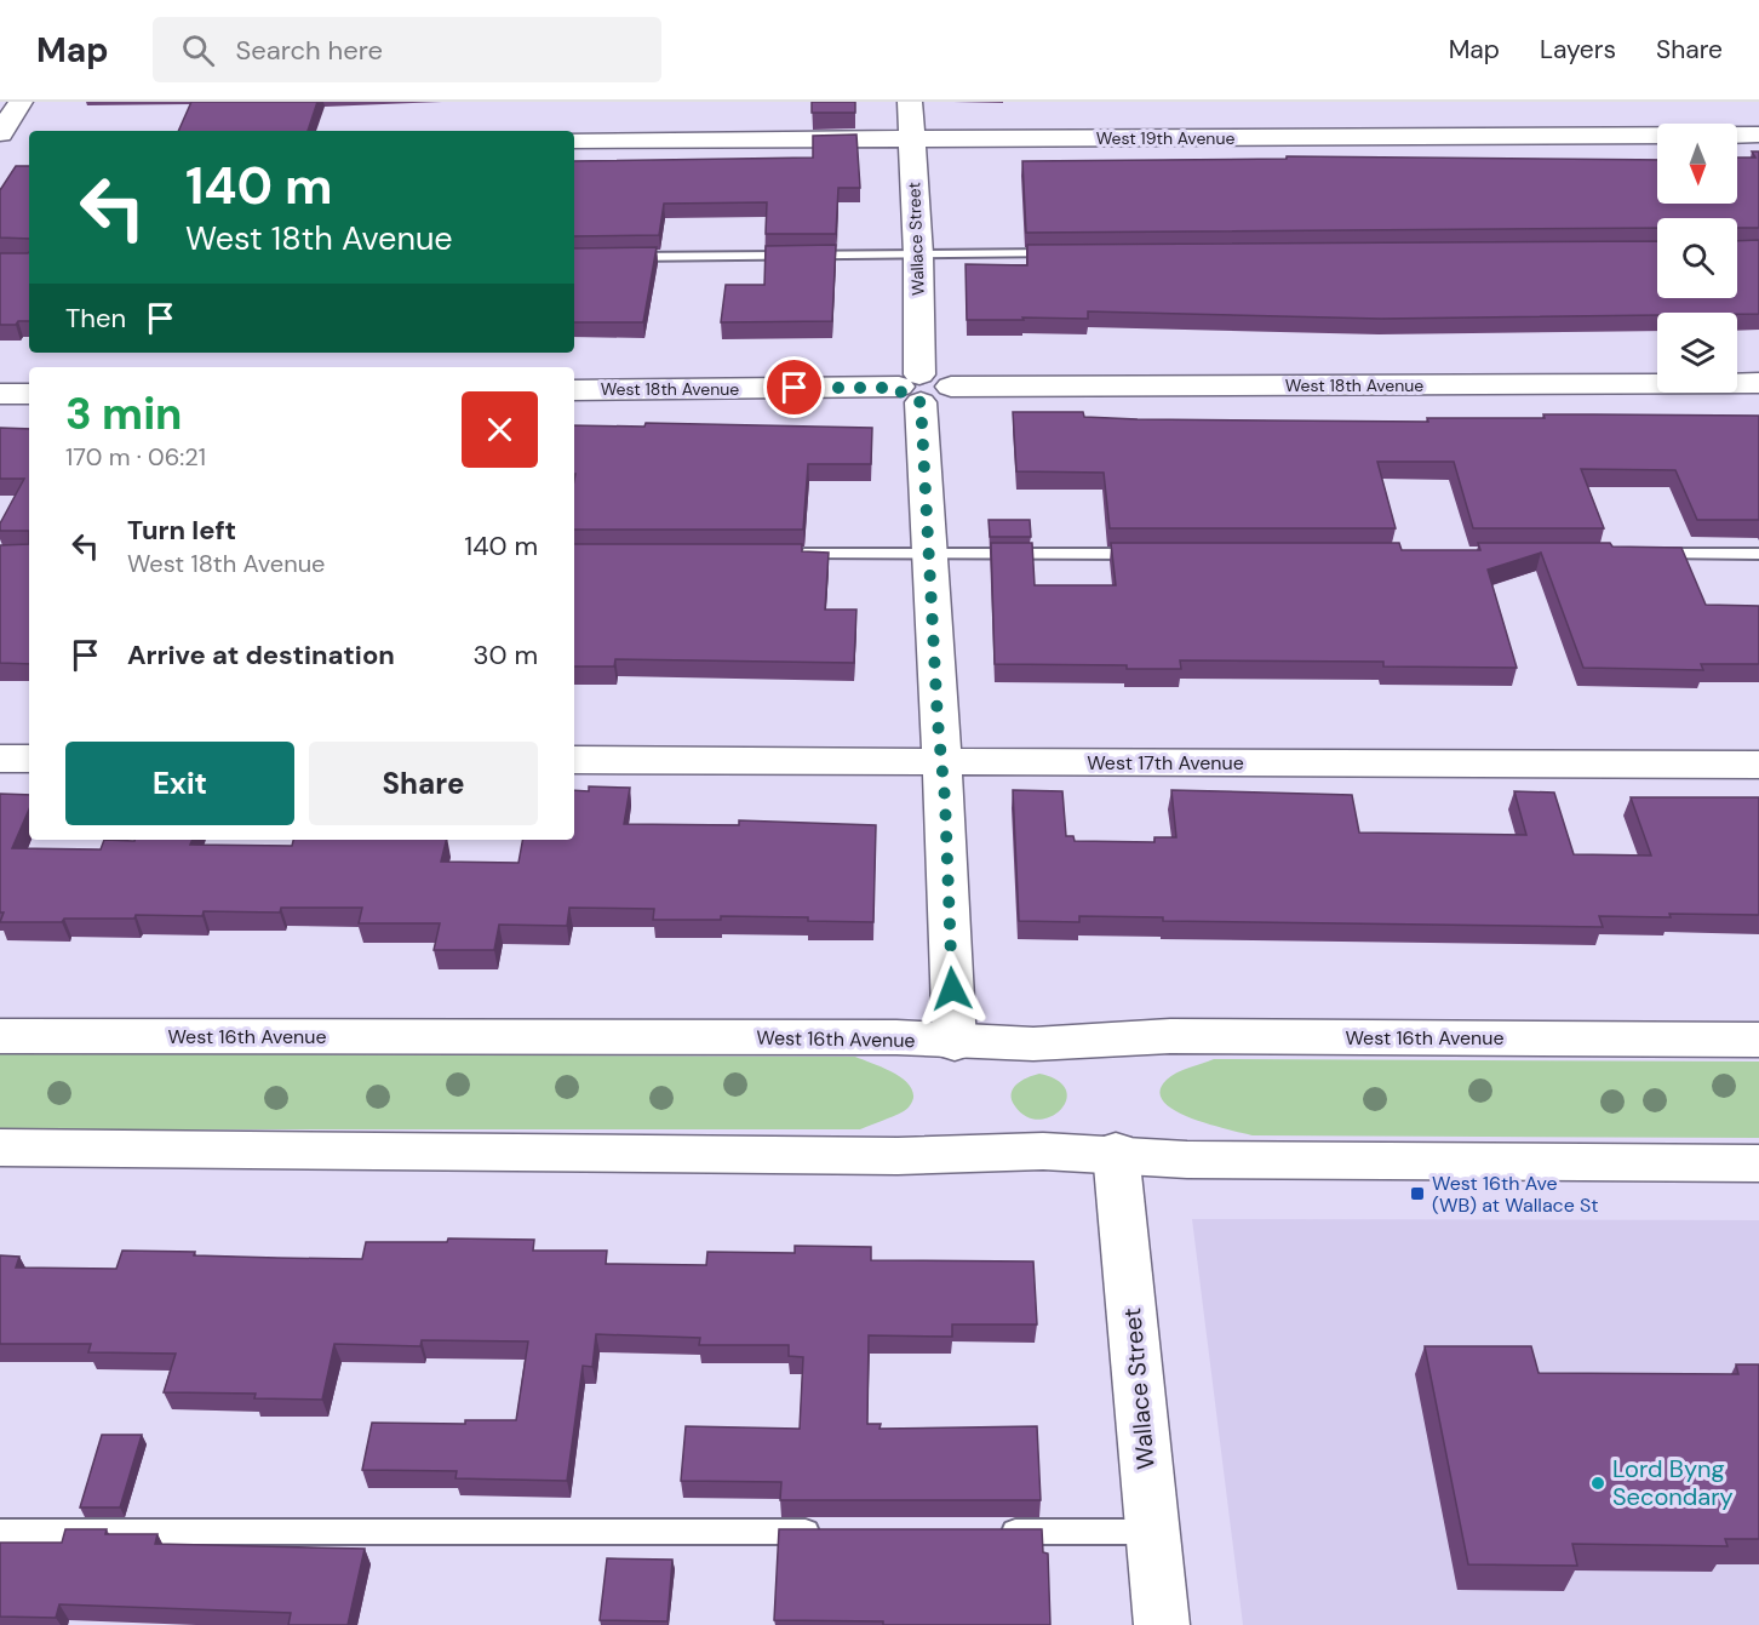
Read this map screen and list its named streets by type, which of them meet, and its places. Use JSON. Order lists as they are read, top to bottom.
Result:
{
  "streets": {
    "street": [
      "West 19th Avenue",
      "Wallace Street",
      "West 18th Avenue",
      "West 17th Avenue",
      "West 16th Avenue"
    ]
  },
  "crossings": [
    ["West 19th Avenue", "Wallace Street"],
    ["Wallace Street", "West 18th Avenue"],
    ["Wallace Street", "West 17th Avenue"],
    ["Wallace Street", "West 16th Avenue"]
  ],
  "places": {
    "transit": ["West 16th Ave (WB) at Wallace St"],
    "other": ["Lord Byng Secondary"]
  },
  "north": "bottom",
  "page": {
    "header": "Map",
    "search": "Search here",
    "nav": ["Map", "Layers", "Share"],
    "turn": ["140 m", "West 18th Avenue"],
    "then": "Then",
    "heading": ["3 min", "170 m · 06:21"],
    "list": [
      {
        "name": "Turn left",
        "note": "West 18th Avenue",
        "value": "140 m"
      },
      {
        "name": "Arrive at destination",
        "value": "30 m"
      }
    ],
    "buttons": ["Exit", "Share"]
  }
}
